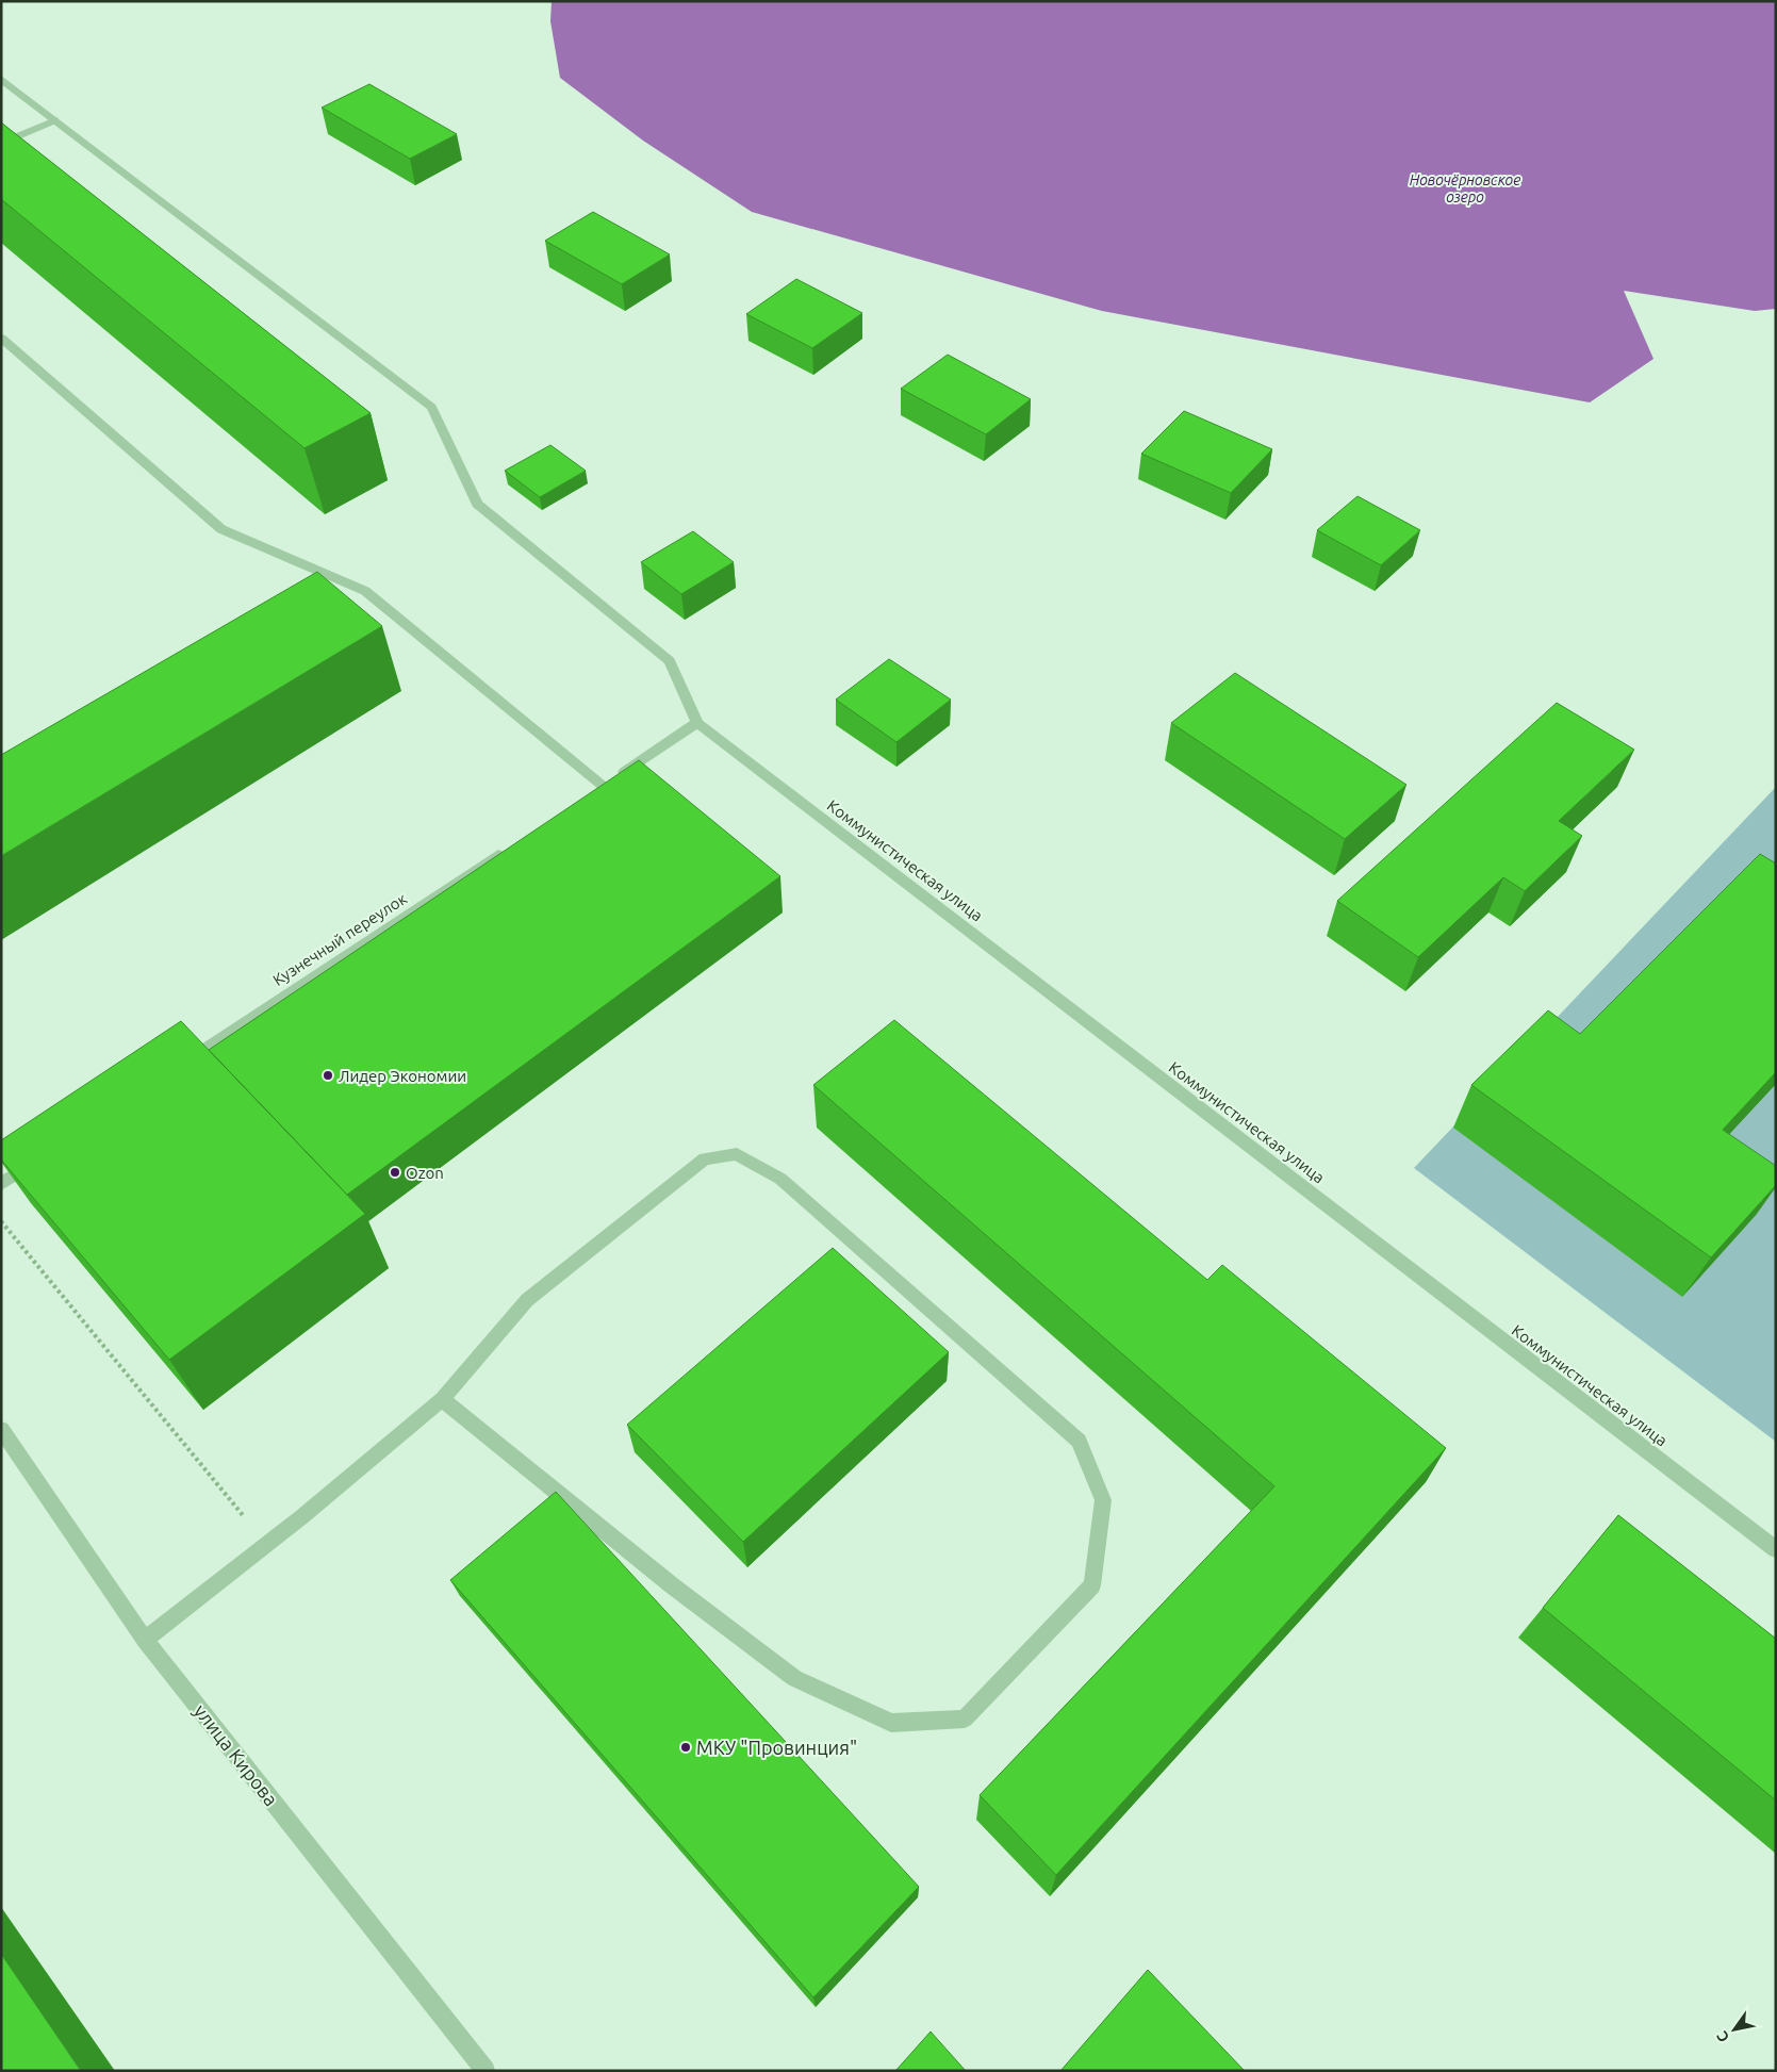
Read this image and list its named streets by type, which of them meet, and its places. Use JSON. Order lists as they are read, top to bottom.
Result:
{
  "streets": {
    "street": ["Коммунистическая улица", "Кузнечный переулок", "улица Кирова"]
  },
  "water": ["Новочёрновское озеро"],
  "places": ["Лидер Экономии", "Ozon", "МКУ \"Провинция\""],
  "north": "bottom left"
}
